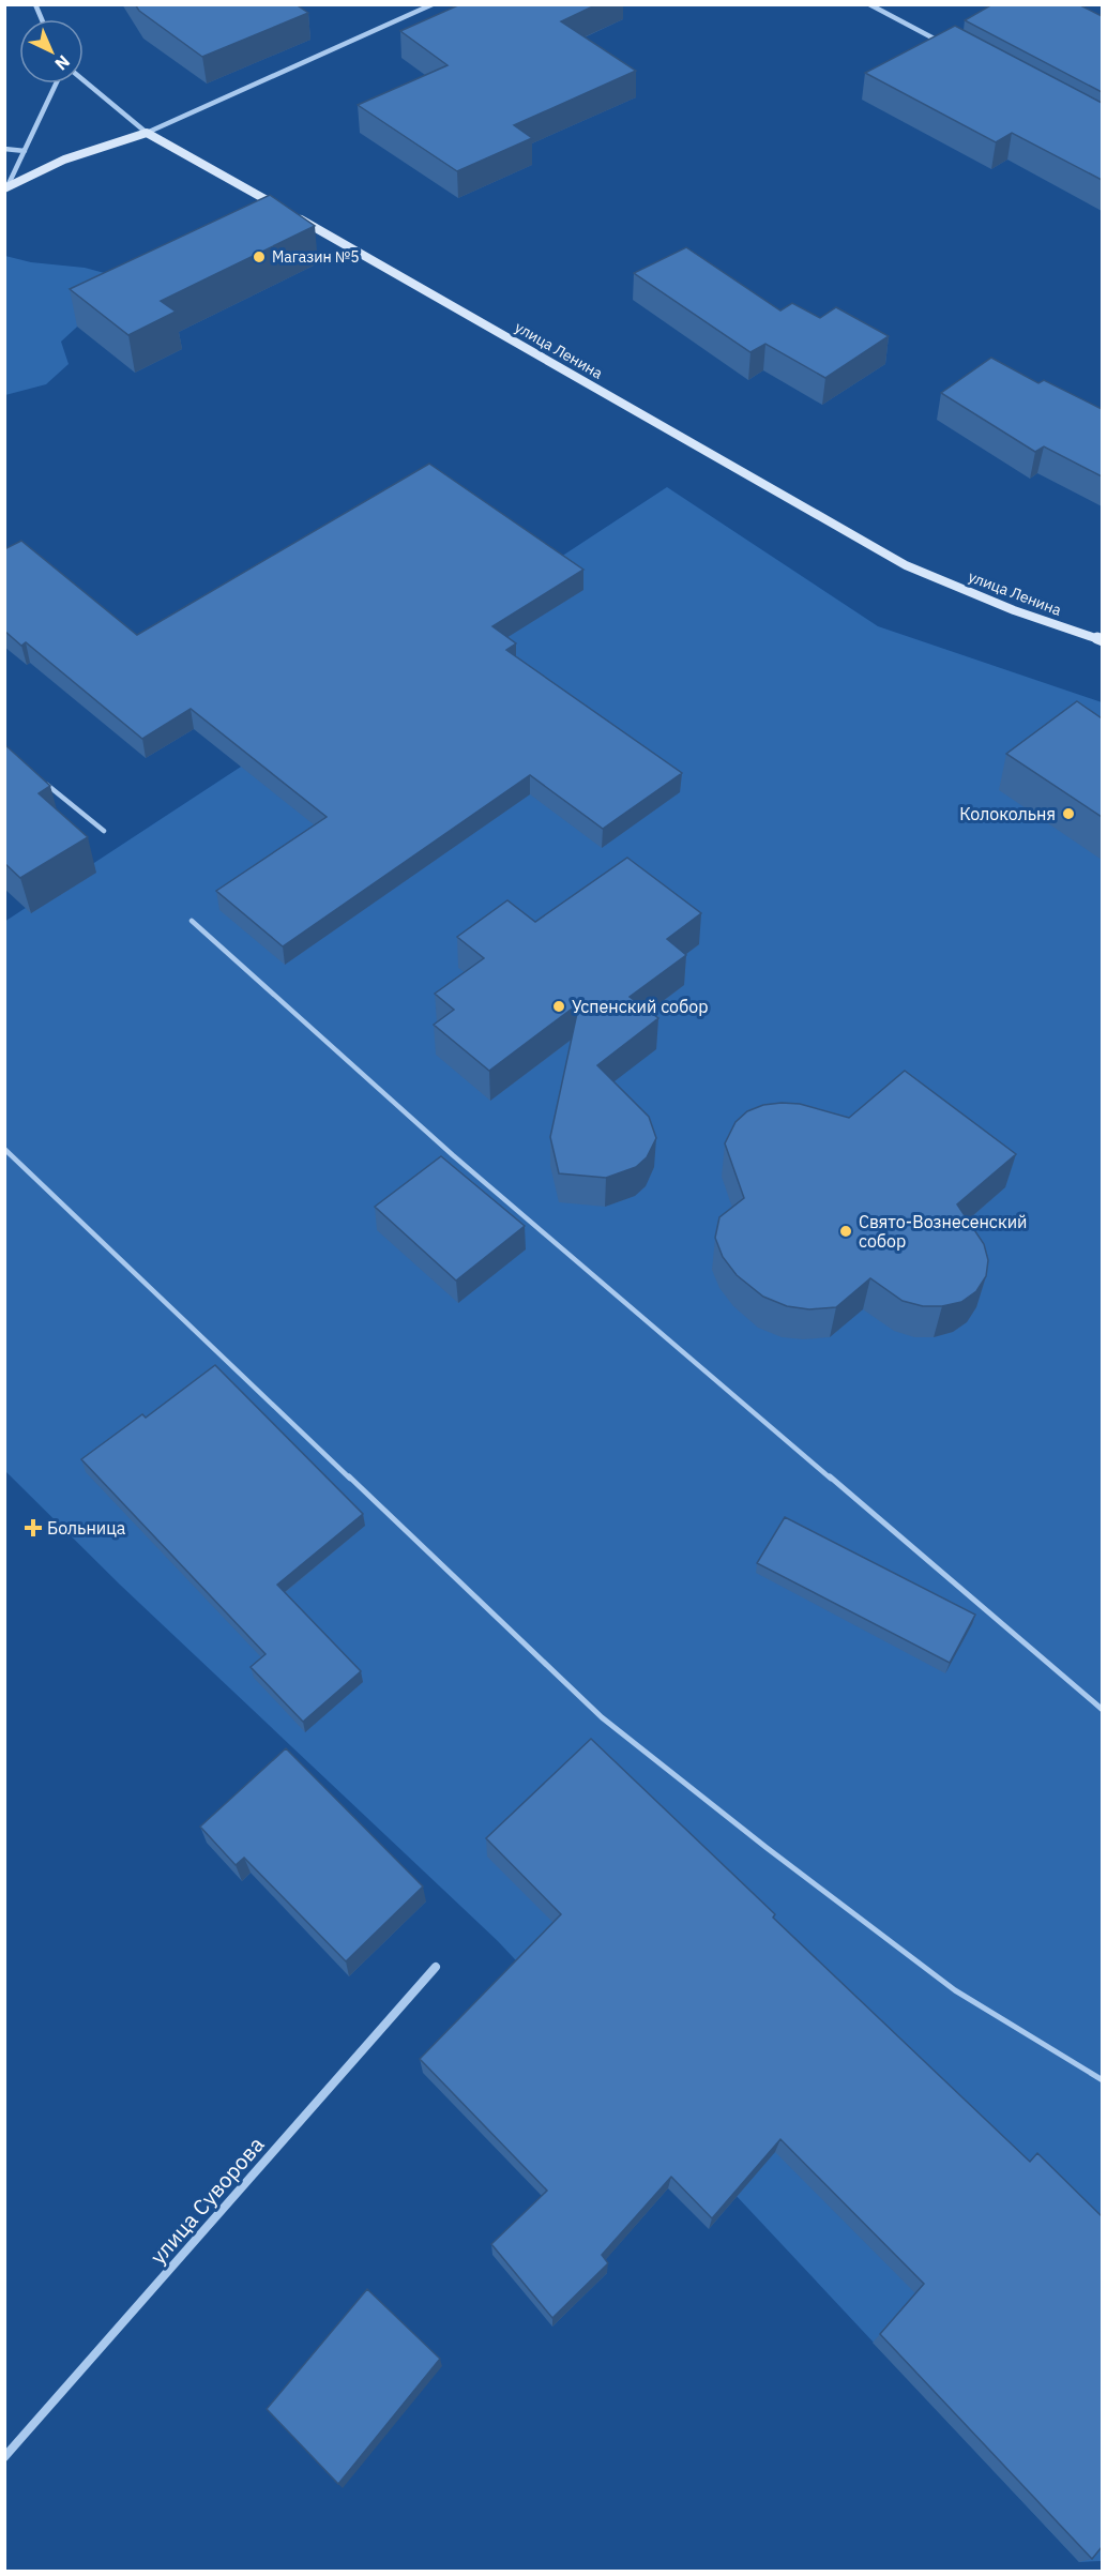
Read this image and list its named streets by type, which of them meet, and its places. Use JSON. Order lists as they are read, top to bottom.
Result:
{
  "streets": {
    "main road": ["улица Ленина"],
    "street": ["улица Суворова"]
  },
  "places": {
    "other": [
      "Магазин №5",
      "Колокольня",
      "Успенский собор",
      "Свято-Вознесенский собор"
    ],
    "health": ["Больница"]
  },
  "north": "bottom right"
}
